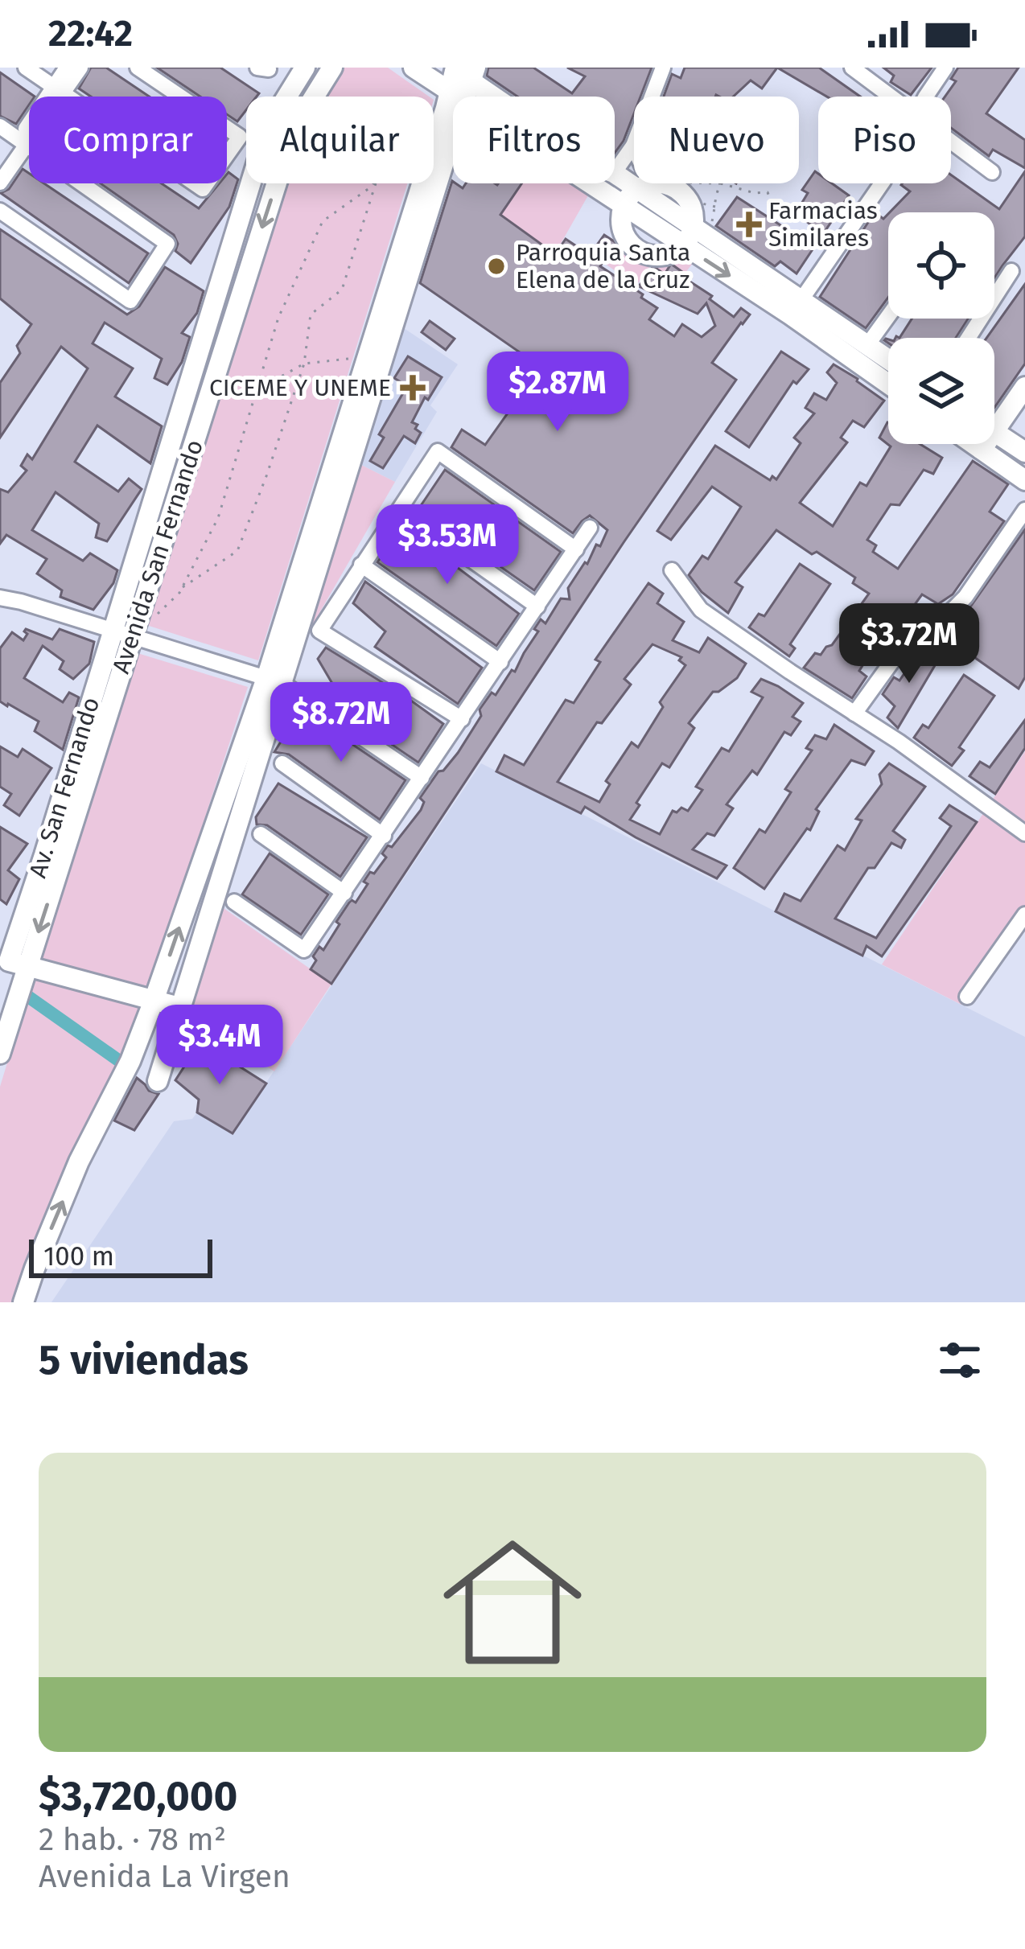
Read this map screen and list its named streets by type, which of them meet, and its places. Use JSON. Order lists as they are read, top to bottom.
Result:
{
  "streets": {
    "street": ["Avenida San Fernando"]
  },
  "places": {
    "health": ["Farmacias Similares", "CICEME Y UNEME"],
    "other": ["Parroquia Santa Elena de la Cruz"]
  },
  "scale_bar": "100 m",
  "page": {
    "status": "22:42",
    "chip": [
      "Comprar",
      "Alquilar",
      "Filtros",
      "Nuevo",
      "Piso"
    ],
    "price": [
      "$2.87M",
      "$3.53M",
      "$3.72M",
      "$8.72M",
      "$3.4M"
    ],
    "scale": "100 m",
    "heading": "5 viviendas",
    "list": [
      {
        "name": "$3,720,000",
        "note": "2 hab. · 78 m² · Avenida La Virgen"
      }
    ]
  }
}
